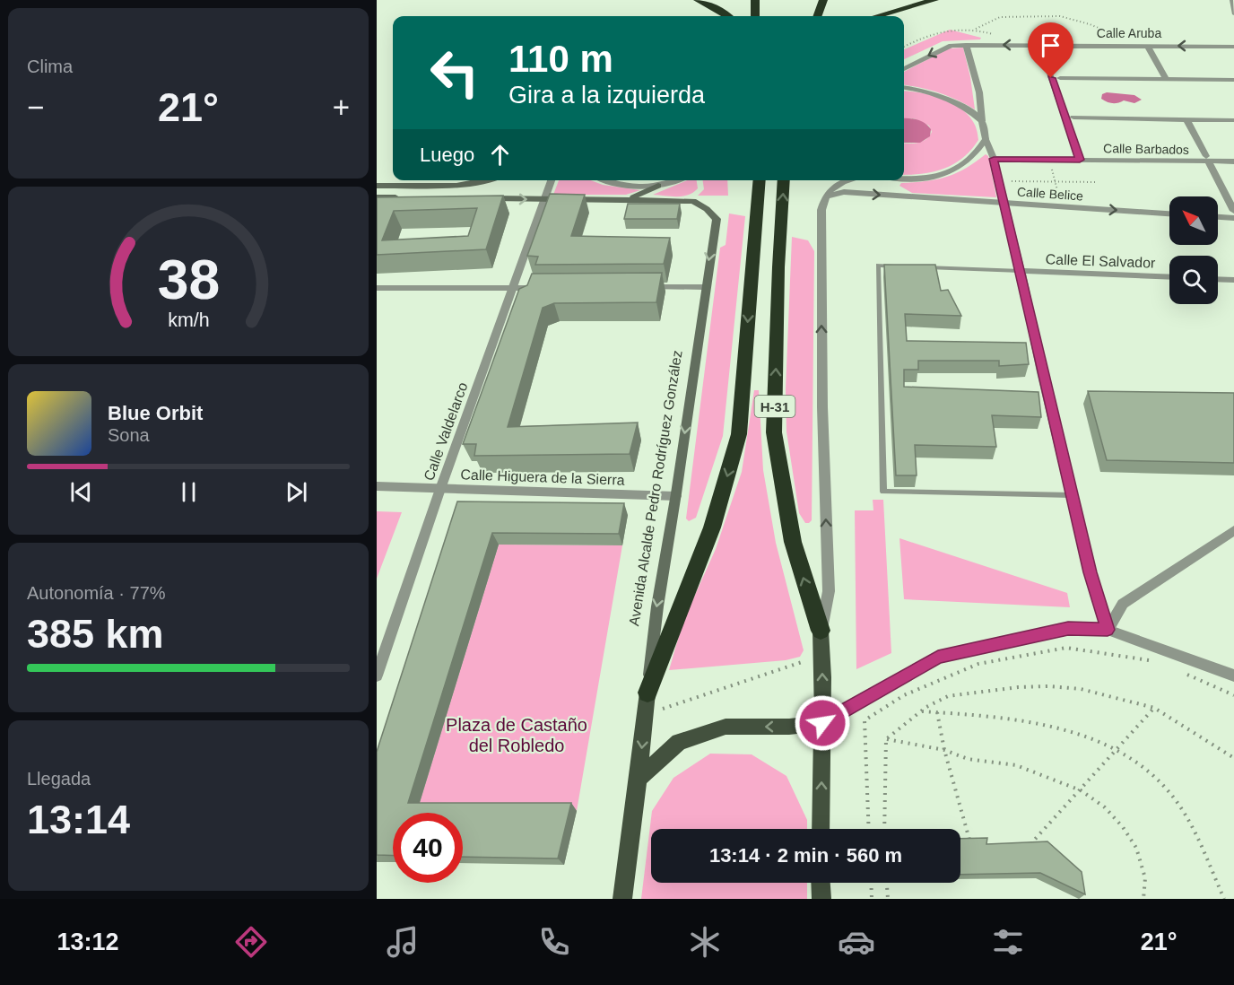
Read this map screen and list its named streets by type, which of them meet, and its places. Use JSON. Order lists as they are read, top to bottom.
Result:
{
  "streets": {
    "highway": ["H-31"],
    "main road": ["Avenida Alcalde Pedro Rodríguez González"],
    "street": [
      "Calle Aruba",
      "Calle Barbados",
      "Calle Belice",
      "Calle El Salvador",
      "Calle Valdelarco",
      "Calle Higuera de la Sierra"
    ]
  },
  "crossings": [
    ["H-31", "Avenida Alcalde Pedro Rodríguez González"],
    ["Calle Valdelarco", "Calle Higuera de la Sierra"],
    ["Calle Higuera de la Sierra", "Avenida Alcalde Pedro Rodríguez González"]
  ],
  "one_way": ["Avenida Alcalde Pedro Rodríguez González"],
  "parks": ["Plaza de Castaño del Robledo"],
  "north": "top left",
  "page": {
    "tile": [
      "Clima",
      ["Autonomía · 77%", "385 km"],
      ["Llegada", "13:14"]
    ],
    "turn": ["110 m", "Gira a la izquierda"],
    "heat": ["−", "21°", "+"],
    "then": "Luego",
    "song": ["Blue Orbit", "Sona"],
    "limit": "40",
    "trip": "13:14 · 2 min · 560 m",
    "tabs": ["13:12", "21°"],
    "gauge": ["38", "km/h"]
  }
}
